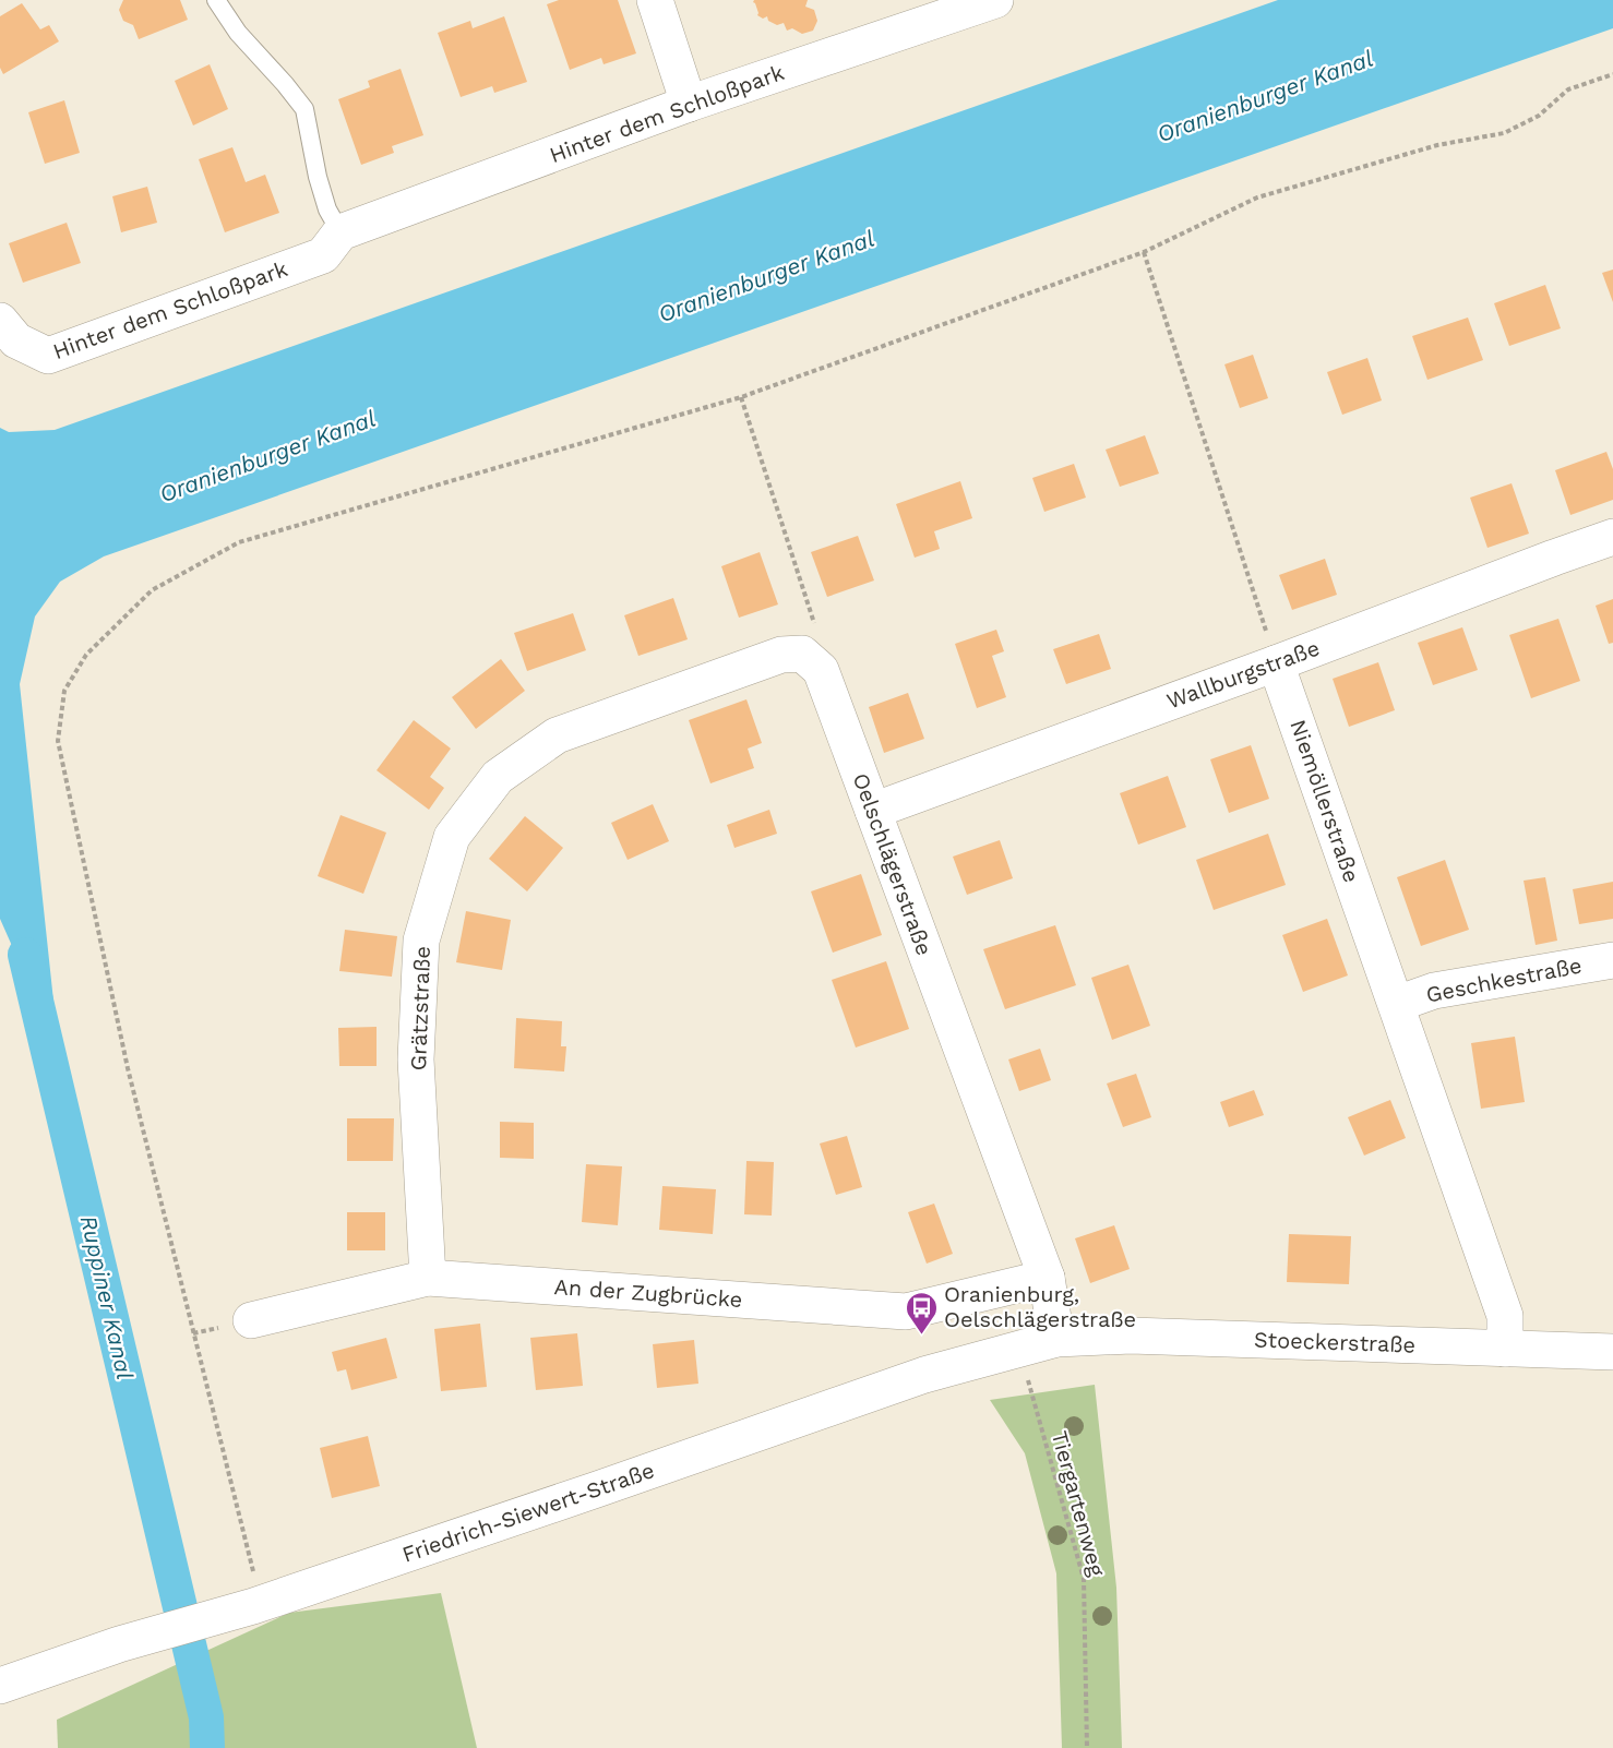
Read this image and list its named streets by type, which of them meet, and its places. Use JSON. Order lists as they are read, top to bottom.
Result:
{
  "streets": {
    "street": [
      "Hinter dem Schloßpark",
      "Wallburgstraße",
      "Niemöllerstraße",
      "Oelschlägerstraße",
      "Geschkestraße",
      "Grätzstraße",
      "An der Zugbrücke",
      "Stoeckerstraße",
      "Friedrich-Siewert-Straße"
    ],
    "path": ["Tiergartenweg"]
  },
  "crossings": [
    ["Wallburgstraße", "Niemöllerstraße"],
    ["Wallburgstraße", "Oelschlägerstraße"],
    ["Niemöllerstraße", "Geschkestraße"],
    ["Niemöllerstraße", "Stoeckerstraße"],
    ["Oelschlägerstraße", "Grätzstraße"],
    ["Oelschlägerstraße", "An der Zugbrücke"],
    ["Oelschlägerstraße", "Stoeckerstraße"],
    ["Oelschlägerstraße", "Friedrich-Siewert-Straße"],
    ["Grätzstraße", "An der Zugbrücke"],
    ["Stoeckerstraße", "Friedrich-Siewert-Straße"],
    ["Tiergartenweg", "Friedrich-Siewert-Straße"]
  ],
  "water": ["Oranienburger Kanal", "Ruppiner Kanal"],
  "places": {
    "bus stop": ["Oranienburg, Oelschlägerstraße"]
  }
}
